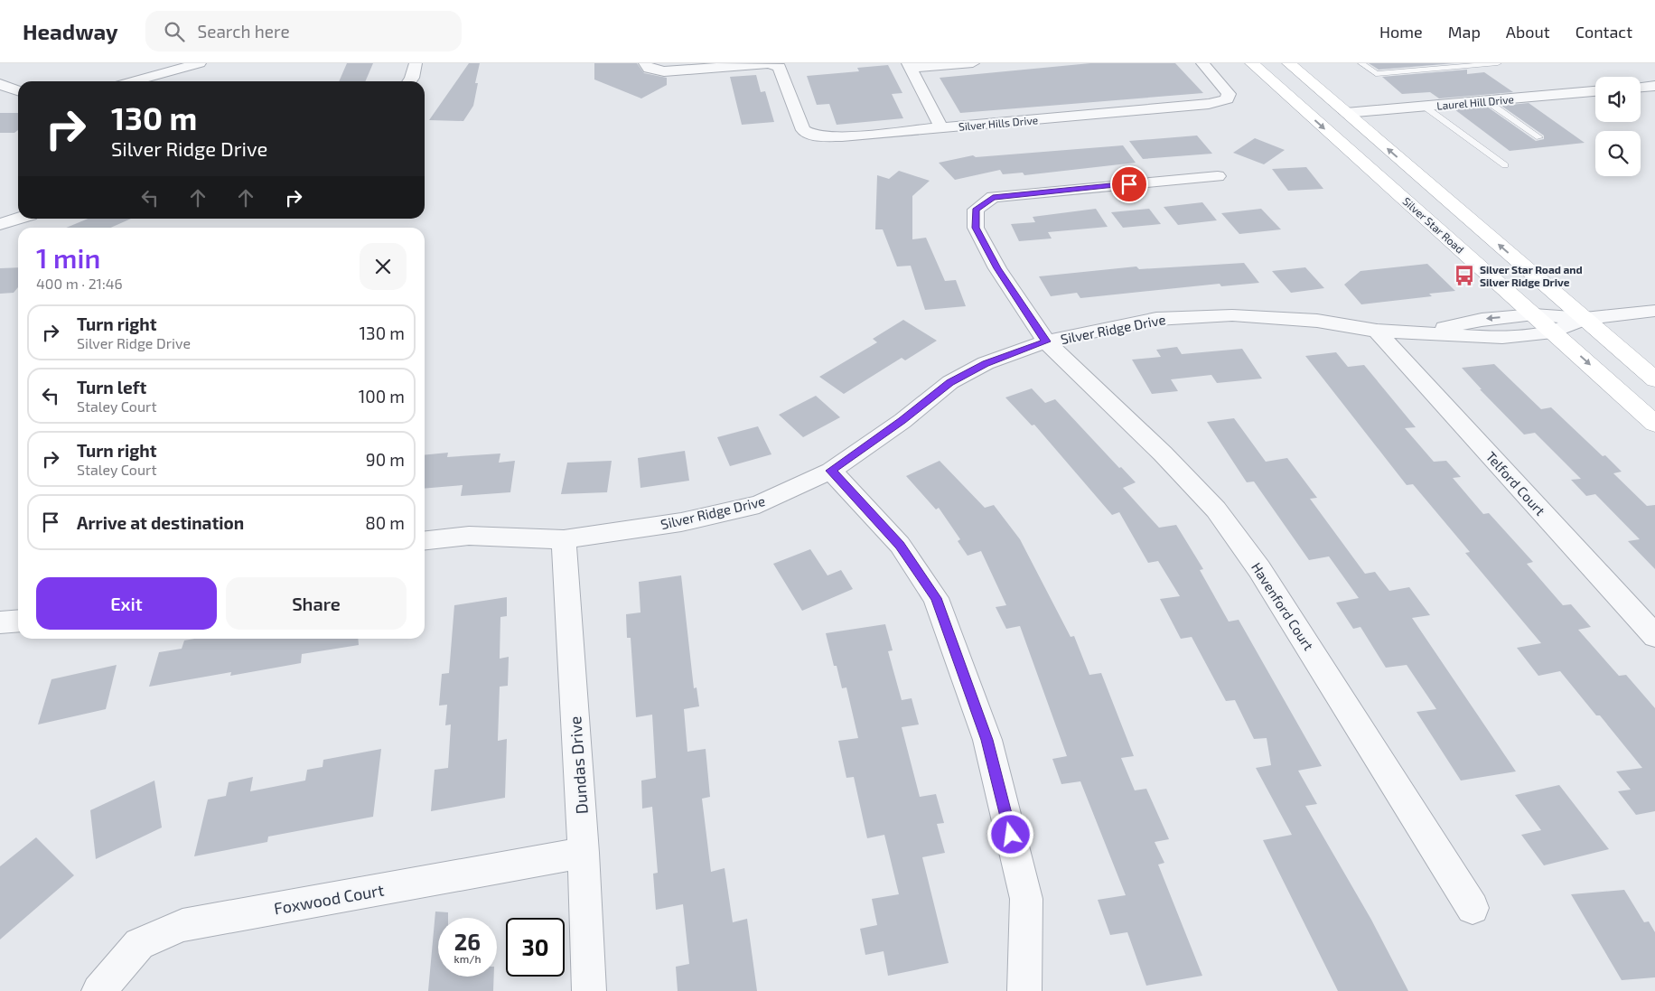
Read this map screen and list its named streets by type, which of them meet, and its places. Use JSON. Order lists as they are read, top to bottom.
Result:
{
  "streets": {
    "main road": ["Silver Star Road"],
    "street": [
      "Laurel Hill Drive",
      "Silver Hills Drive",
      "Silver Ridge Drive",
      "Telford Court",
      "Havenford Court",
      "Dundas Drive",
      "Foxwood Court"
    ]
  },
  "crossings": [
    ["Laurel Hill Drive", "Silver Star Road"],
    ["Silver Star Road", "Silver Ridge Drive"],
    ["Silver Ridge Drive", "Telford Court"],
    ["Silver Ridge Drive", "Havenford Court"],
    ["Silver Ridge Drive", "Dundas Drive"],
    ["Dundas Drive", "Foxwood Court"]
  ],
  "places": {
    "bus stop": ["Silver Star Road and Silver Ridge Drive"]
  },
  "page": {
    "header": "Headway",
    "search": "Search here",
    "nav": [
      "Home",
      "Map",
      "About",
      "Contact"
    ],
    "turn": ["130 m", "Silver Ridge Drive"],
    "heading": ["1 min", "400 m · 21:46"],
    "list": [
      {
        "name": "Turn right",
        "note": "Silver Ridge Drive",
        "value": "130 m"
      },
      {
        "name": "Turn left",
        "note": "Staley Court",
        "value": "100 m"
      },
      {
        "name": "Turn right",
        "note": "Staley Court",
        "value": "90 m"
      },
      {
        "name": "Arrive at destination",
        "value": "80 m"
      }
    ],
    "buttons": ["Exit", "Share"],
    "speed": "26 km/h",
    "limit": "30"
  }
}
